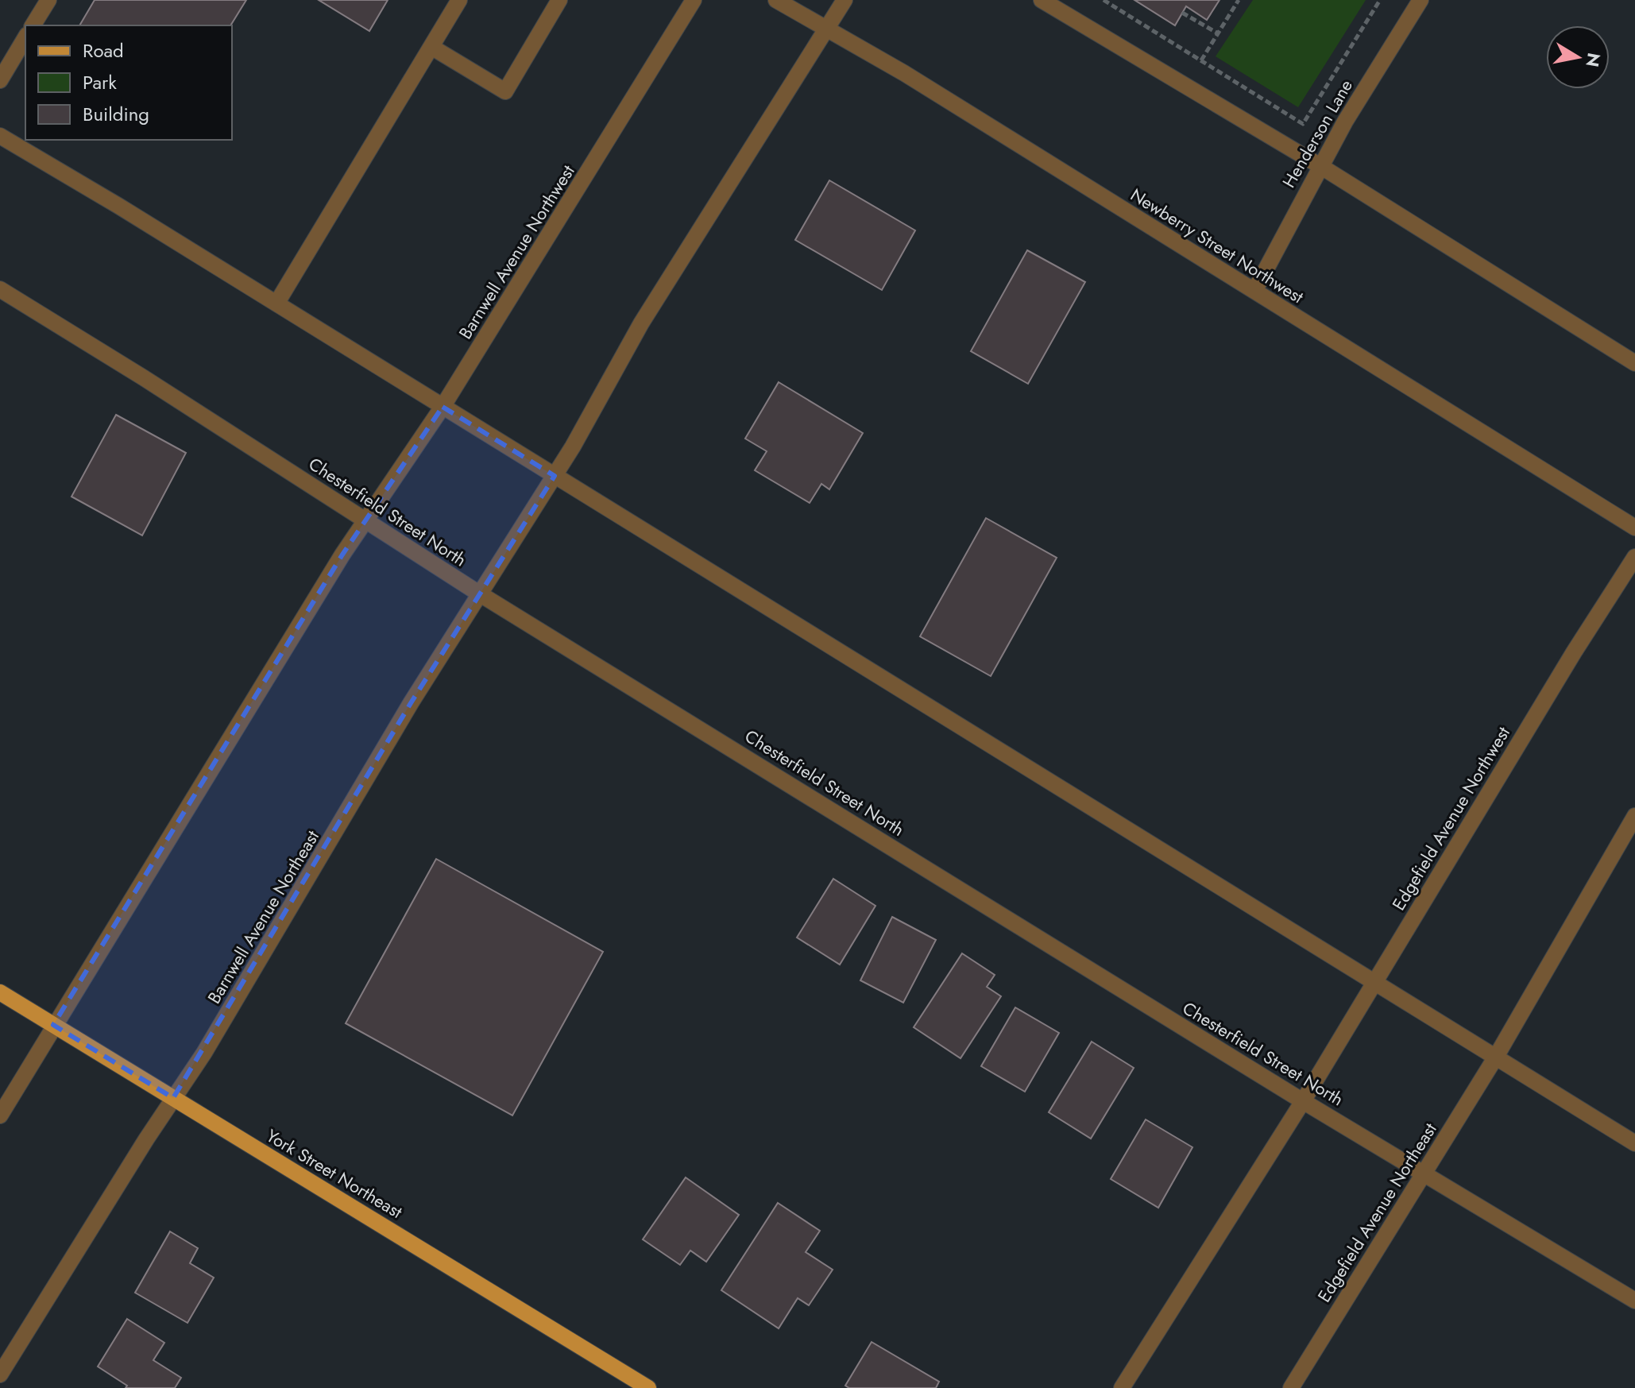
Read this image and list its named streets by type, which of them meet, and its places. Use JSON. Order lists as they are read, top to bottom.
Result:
{
  "streets": {
    "main road": ["York Street Northeast"],
    "street": [
      "Henderson Lane",
      "Newberry Street Northwest",
      "Barnwell Avenue Northwest",
      "Chesterfield Street North",
      "Edgefield Avenue Northwest",
      "Barnwell Avenue Northeast",
      "Edgefield Avenue Northeast"
    ]
  },
  "crossings": [
    ["Henderson Lane", "Newberry Street Northwest"],
    ["Barnwell Avenue Northwest", "Chesterfield Street North"],
    ["Chesterfield Street North", "Edgefield Avenue Northwest"],
    ["Chesterfield Street North", "Barnwell Avenue Northeast"],
    ["Chesterfield Street North", "Edgefield Avenue Northeast"],
    ["Barnwell Avenue Northeast", "York Street Northeast"]
  ],
  "legend": ["Road", "Park", "Building"],
  "north": "right"
}
